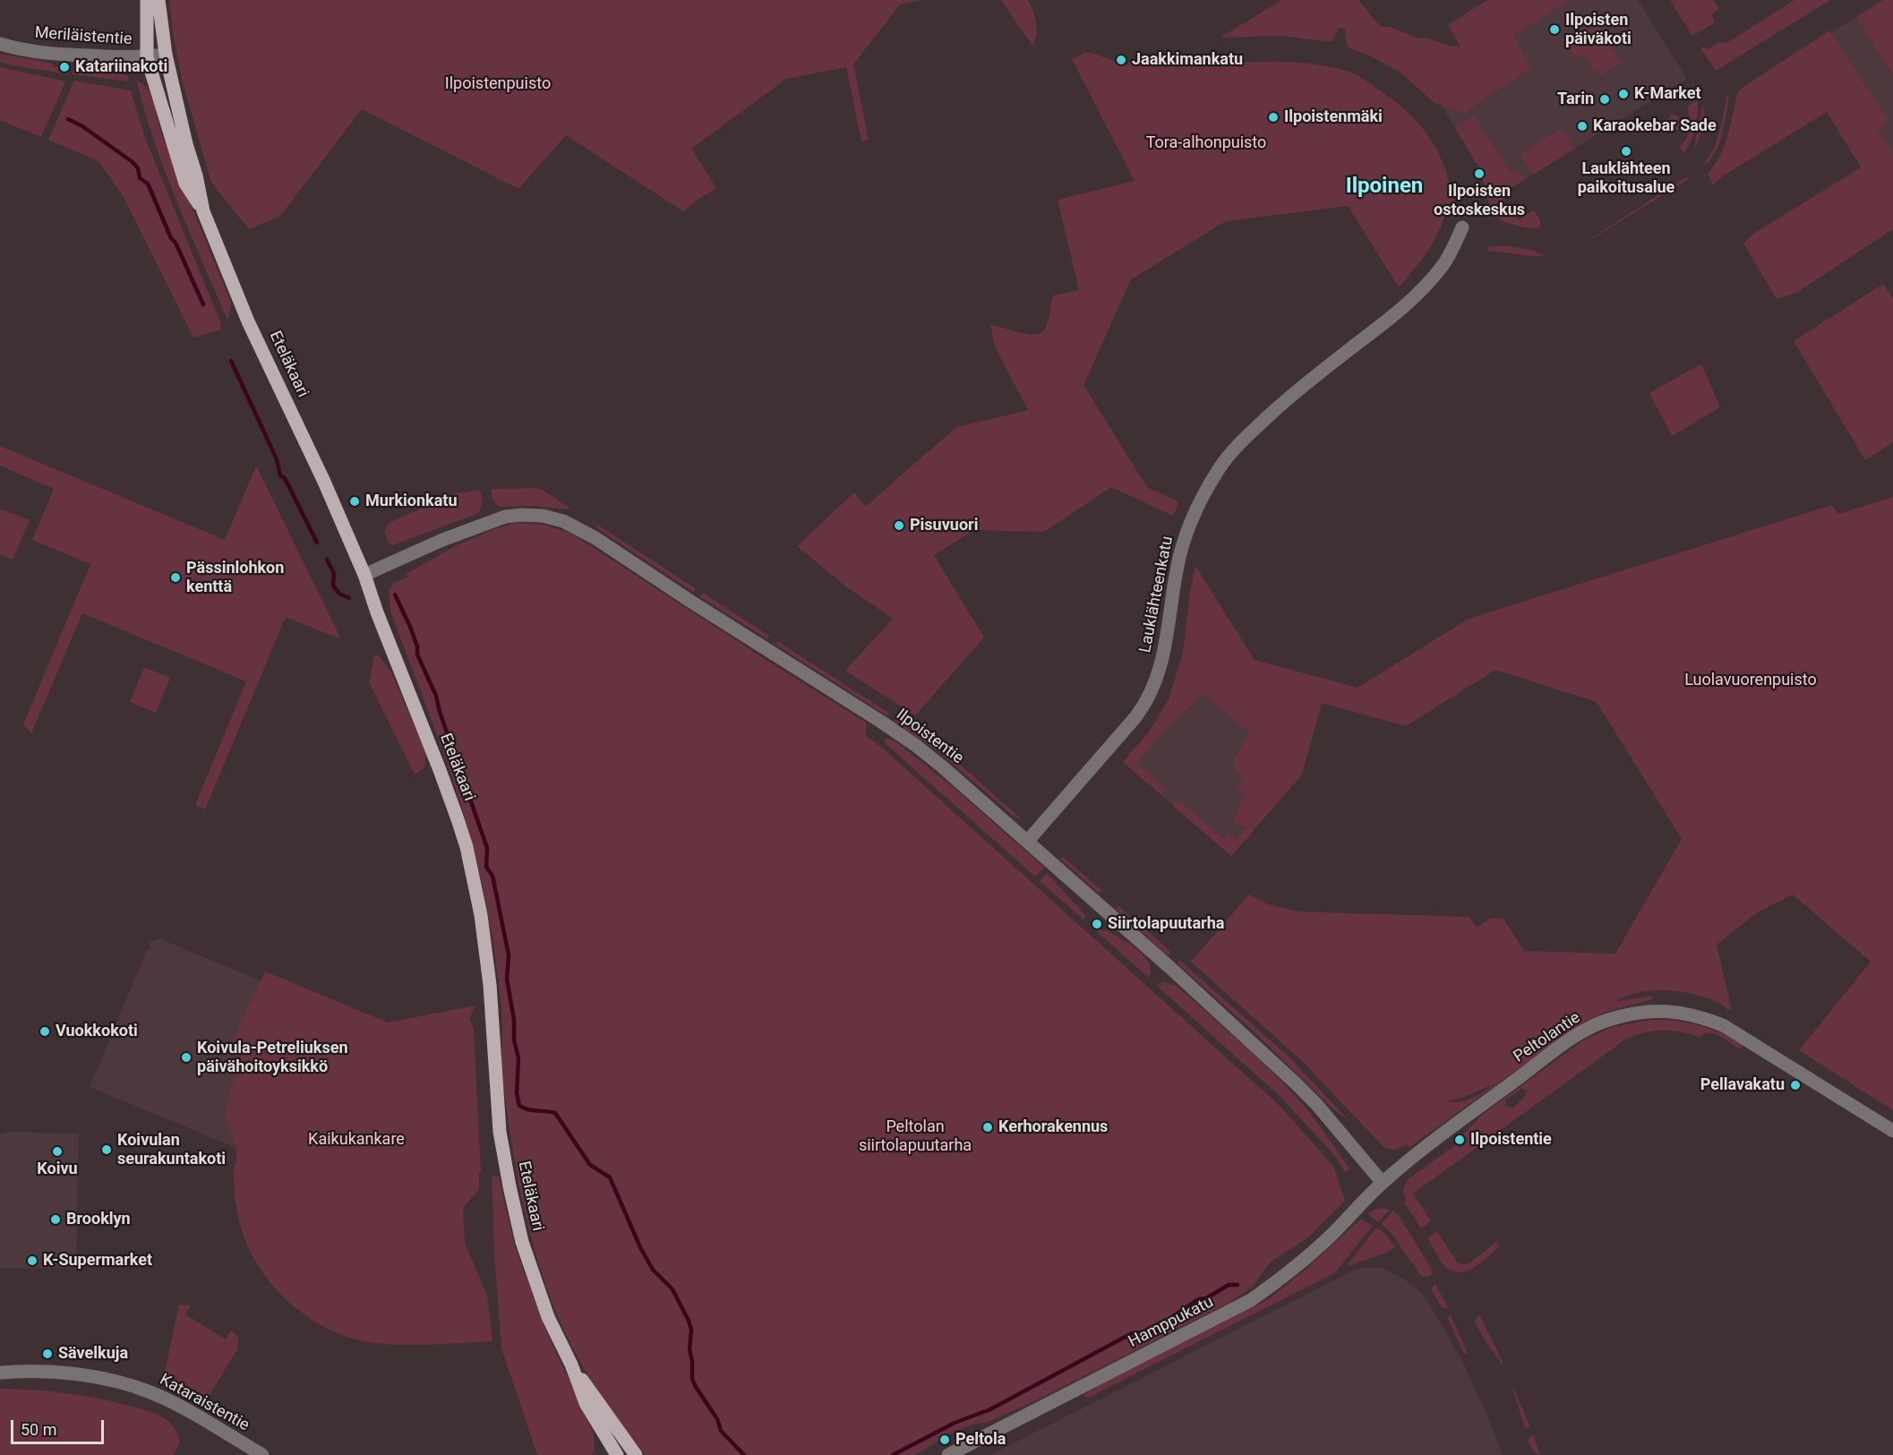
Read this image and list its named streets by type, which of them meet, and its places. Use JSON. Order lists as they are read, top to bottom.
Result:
{
  "streets": {
    "main road": ["Eteläkaari"],
    "street": [
      "Meriläistentie",
      "Lauklähteenkatu",
      "Ilpoistentie",
      "Peltolantie",
      "Hamppukatu",
      "Kataraistentie"
    ]
  },
  "crossings": [
    ["Meriläistentie", "Eteläkaari"],
    ["Eteläkaari", "Ilpoistentie"],
    ["Lauklähteenkatu", "Ilpoistentie"],
    ["Ilpoistentie", "Peltolantie"],
    ["Ilpoistentie", "Hamppukatu"],
    ["Peltolantie", "Hamppukatu"]
  ],
  "districts": ["Ilpoinen"],
  "parks": [
    "Ilpoistenpuisto",
    "Tora-alhonpuisto",
    "Luolavuorenpuisto",
    "Peltolan siirtolapuutarha",
    "Kaikukankare"
  ],
  "places": [
    "Ilpoisten päiväkoti",
    "Jaakkimankatu",
    "Katariinakoti",
    "K-Market",
    "Tarin",
    "Ilpoistenmäki",
    "Karaokebar Sade",
    "Lauklähteen paikoitusalue",
    "Ilpoisten ostoskeskus",
    "Murkionkatu",
    "Pisuvuori",
    "Pässinlohkon kenttä",
    "Siirtolapuutarha",
    "Vuokkokoti",
    "Koivula-Petreliuksen päivähoitoyksikkö",
    "Pellavakatu",
    "Kerhorakennus",
    "Ilpoistentie",
    "Koivulan seurakuntakoti",
    "Koivu",
    "Brooklyn",
    "K-Supermarket",
    "Sävelkuja",
    "Peltola"
  ],
  "scale_bar": "50 m"
}
